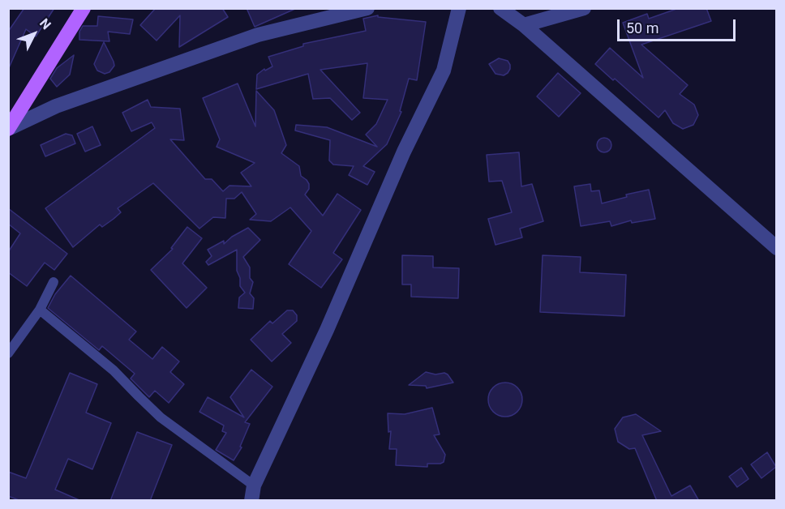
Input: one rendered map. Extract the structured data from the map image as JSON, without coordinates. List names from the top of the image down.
{
  "scale_bar": "50 m",
  "north": "top right"
}
